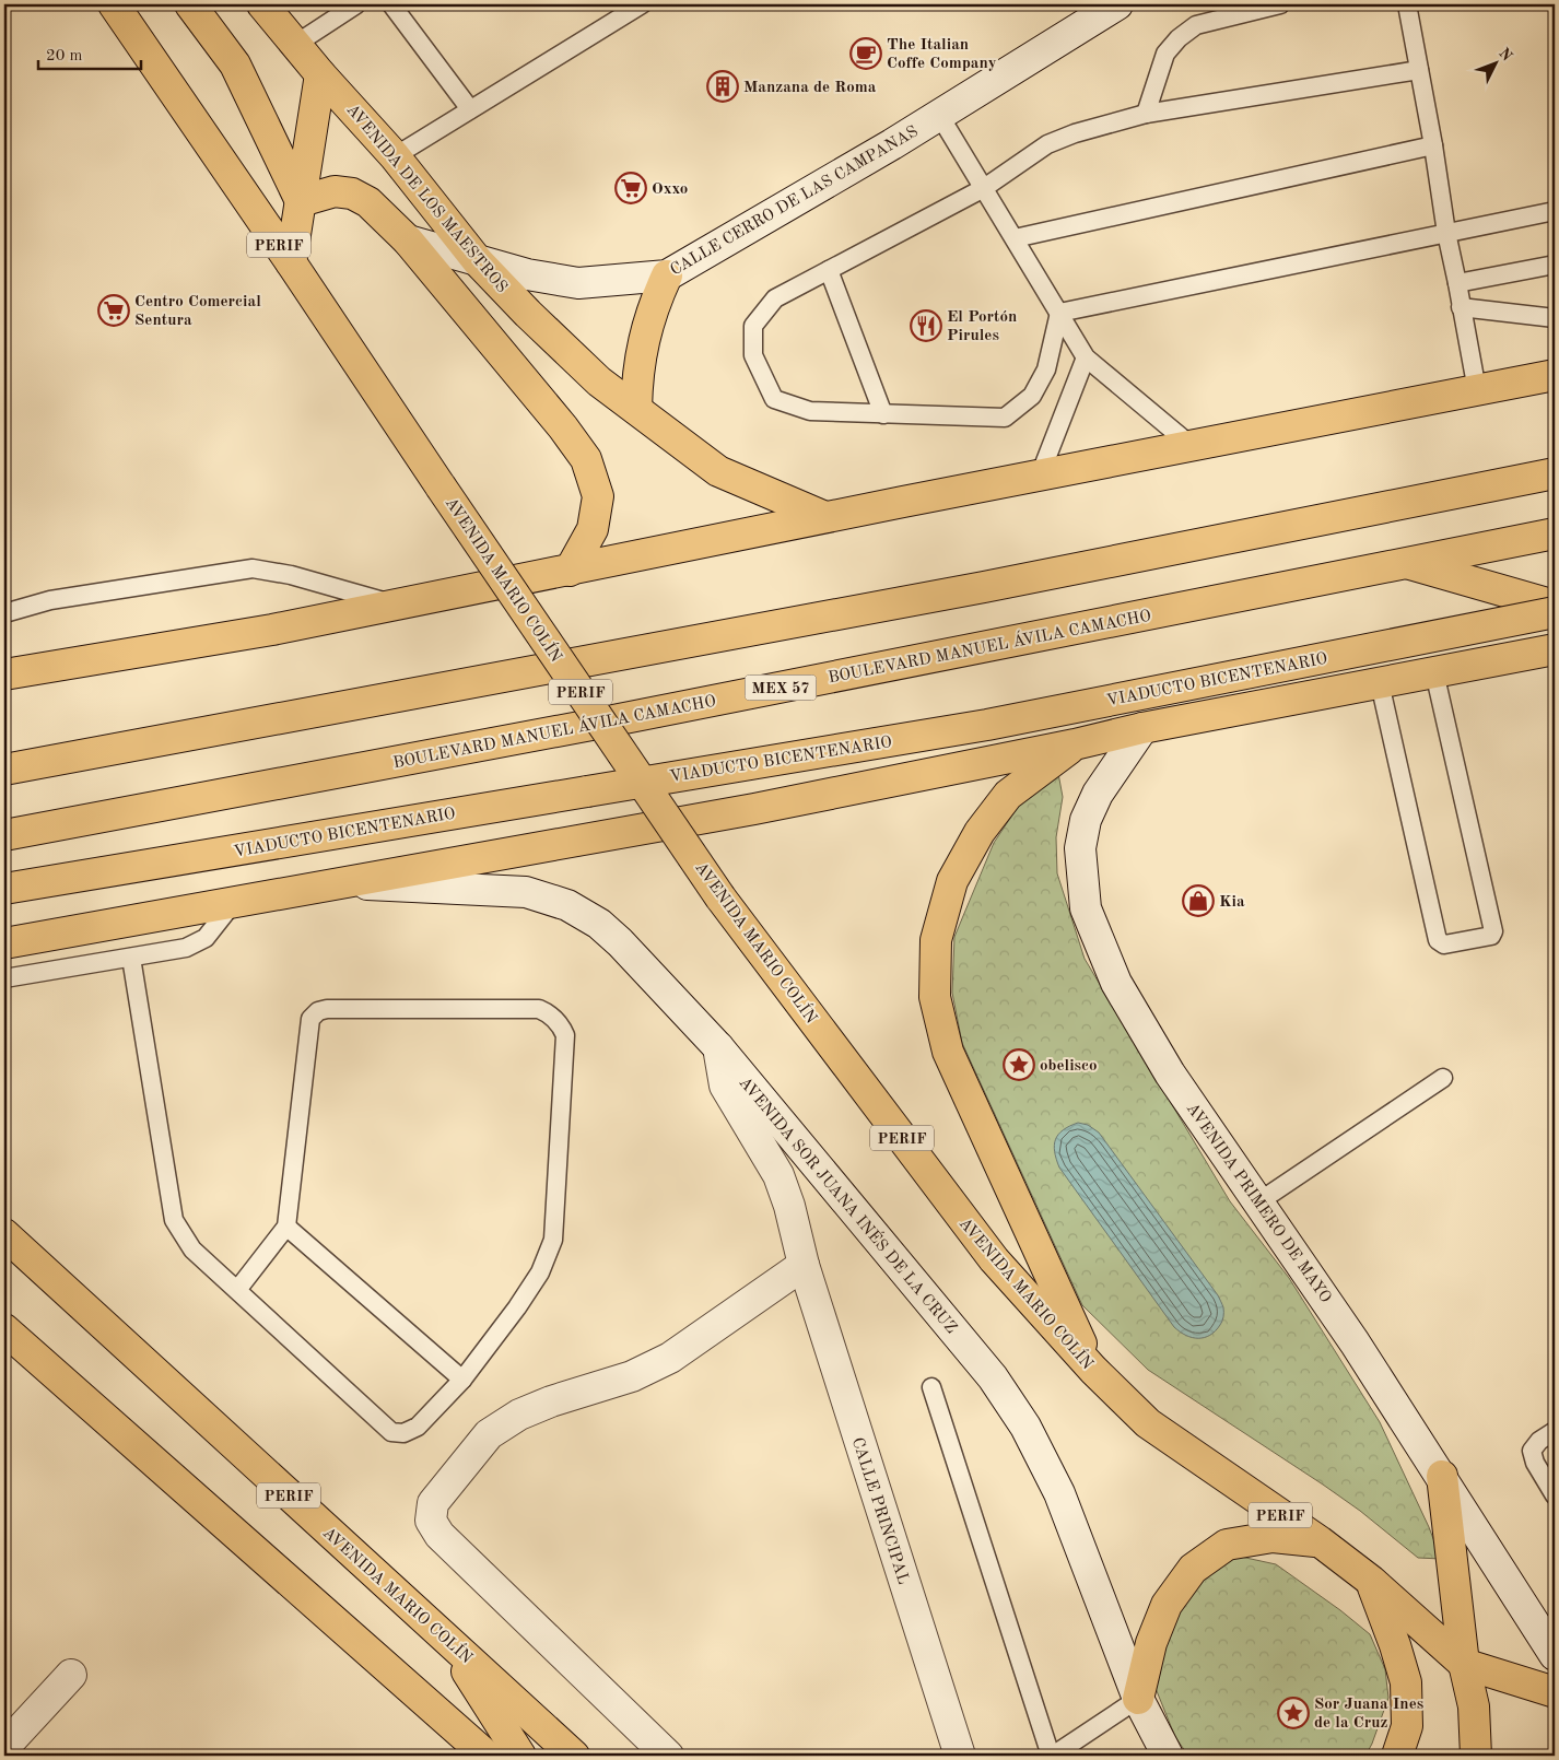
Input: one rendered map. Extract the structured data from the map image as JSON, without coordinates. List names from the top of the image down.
{
  "streets": {
    "main road": [
      "AVENIDA DE LOS MAESTROS",
      "PERIF",
      "AVENIDA MARIO COLÍN",
      "BOULEVARD MANUEL ÁVILA CAMACHO",
      "VIADUCTO BICENTENARIO",
      "MEX 57"
    ],
    "street": [
      "CALLE CERRO DE LAS CAMPANAS",
      "AVENIDA PRIMERO DE MAYO",
      "AVENIDA SOR JUANA INÉS DE LA CRUZ",
      "CALLE PRINCIPAL"
    ]
  },
  "crossings": [
    ["AVENIDA DE LOS MAESTROS", "CALLE CERRO DE LAS CAMPANAS"],
    ["PERIF", "AVENIDA MARIO COLÍN"],
    ["AVENIDA SOR JUANA INÉS DE LA CRUZ", "CALLE PRINCIPAL"]
  ],
  "places": {
    "cafe": ["The Italian Coffe Company"],
    "building": ["Manzana de Roma"],
    "supermarket": ["Oxxo", "Centro Comercial Sentura"],
    "restaurant": ["El Portón Pirules"],
    "shop": ["Kia"],
    "place": ["obelisco", "Sor Juana Ines de la Cruz"]
  },
  "scale_bar": "20 m",
  "north": "top right"
}
